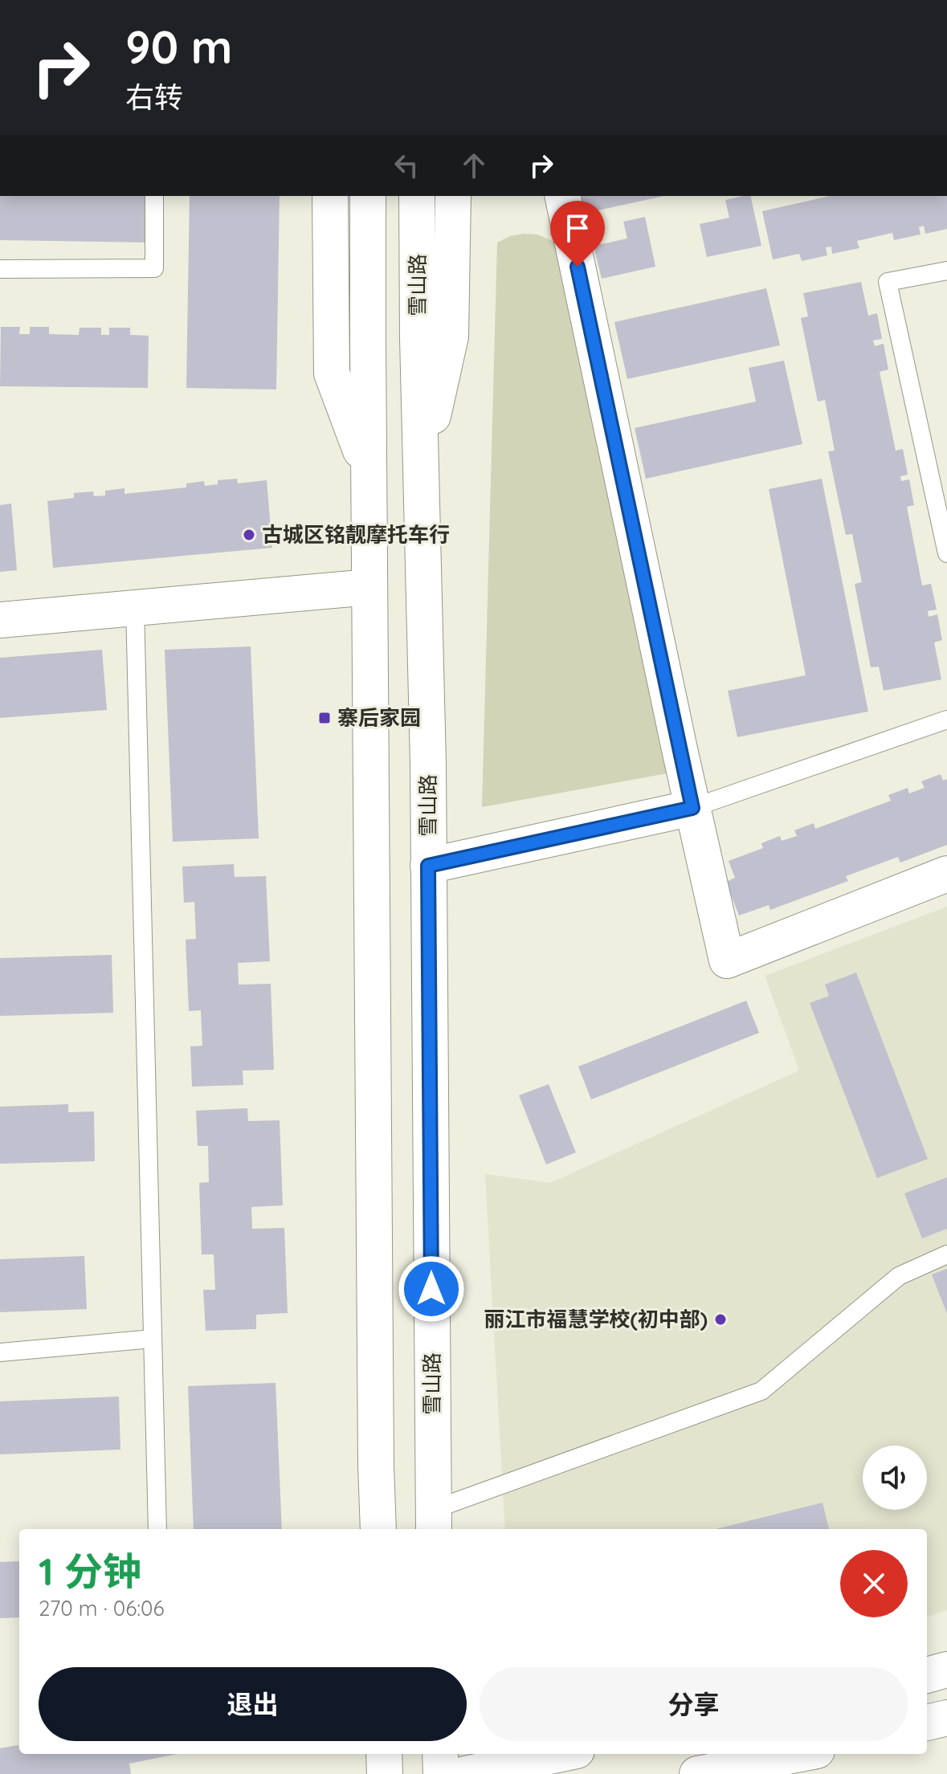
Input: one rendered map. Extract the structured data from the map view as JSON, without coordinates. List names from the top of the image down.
{
  "streets": {
    "main road": ["雪山路"]
  },
  "places": {
    "other": ["古城区铭靓摩托车行", "丽江市福慧学校(初中部)"],
    "transit": ["寨后家园"]
  },
  "page": {
    "turn": ["90 m", "右转"],
    "heading": ["1 分钟", "270 m · 06:06"],
    "buttons": ["退出", "分享"]
  }
}
